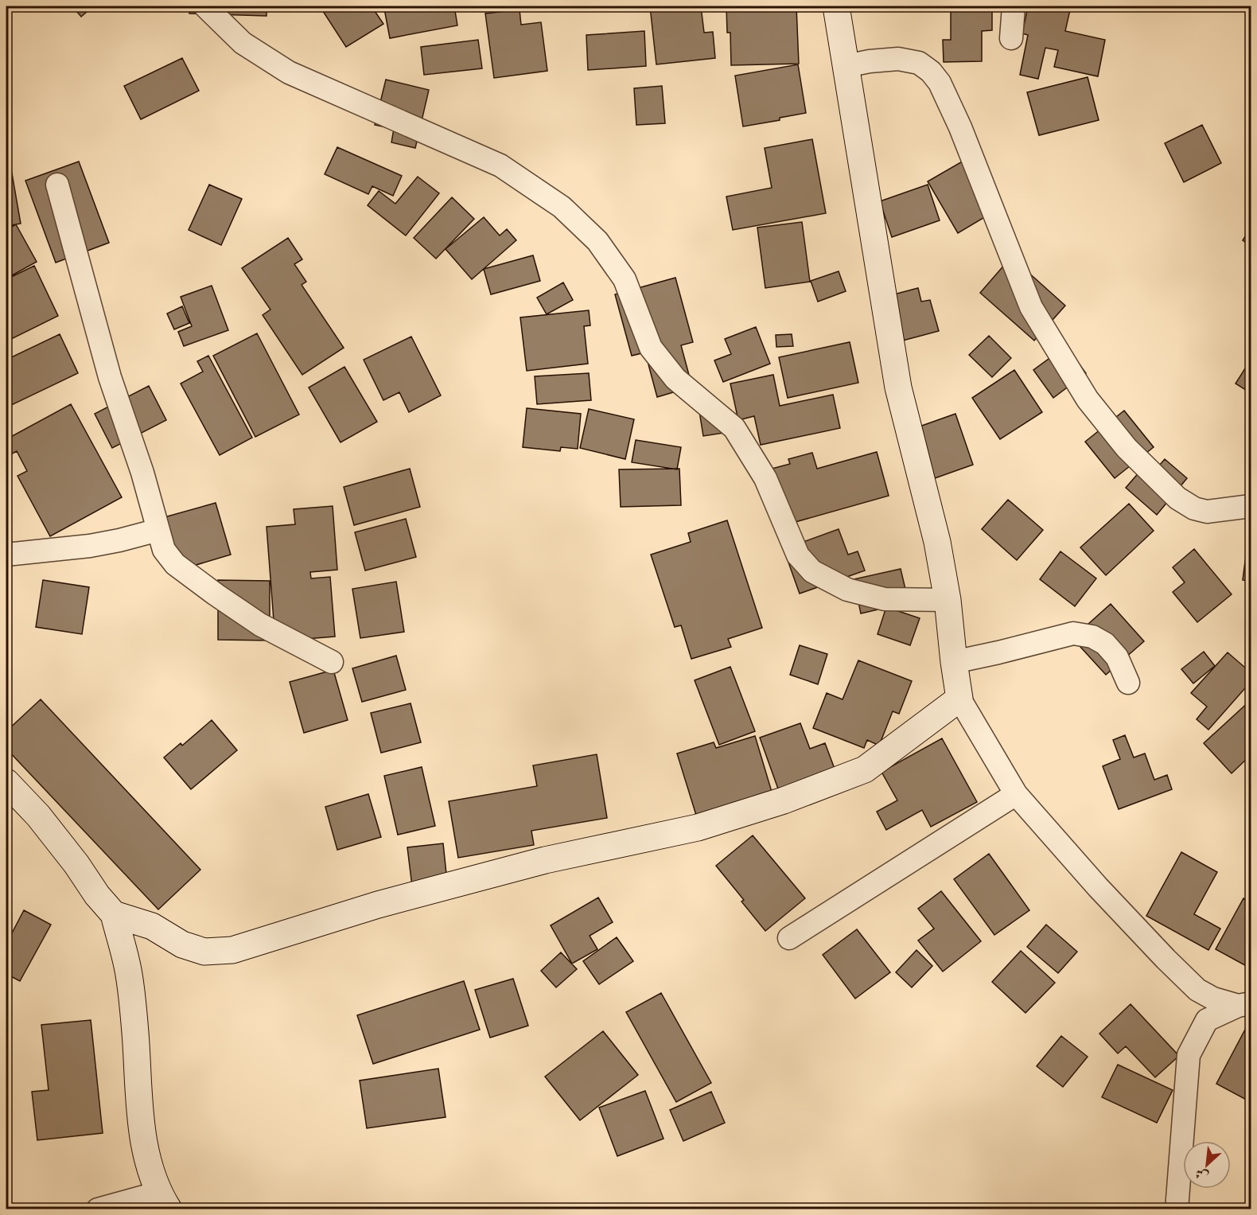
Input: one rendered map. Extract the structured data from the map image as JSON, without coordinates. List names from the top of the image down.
{
  "north": "bottom left"
}
